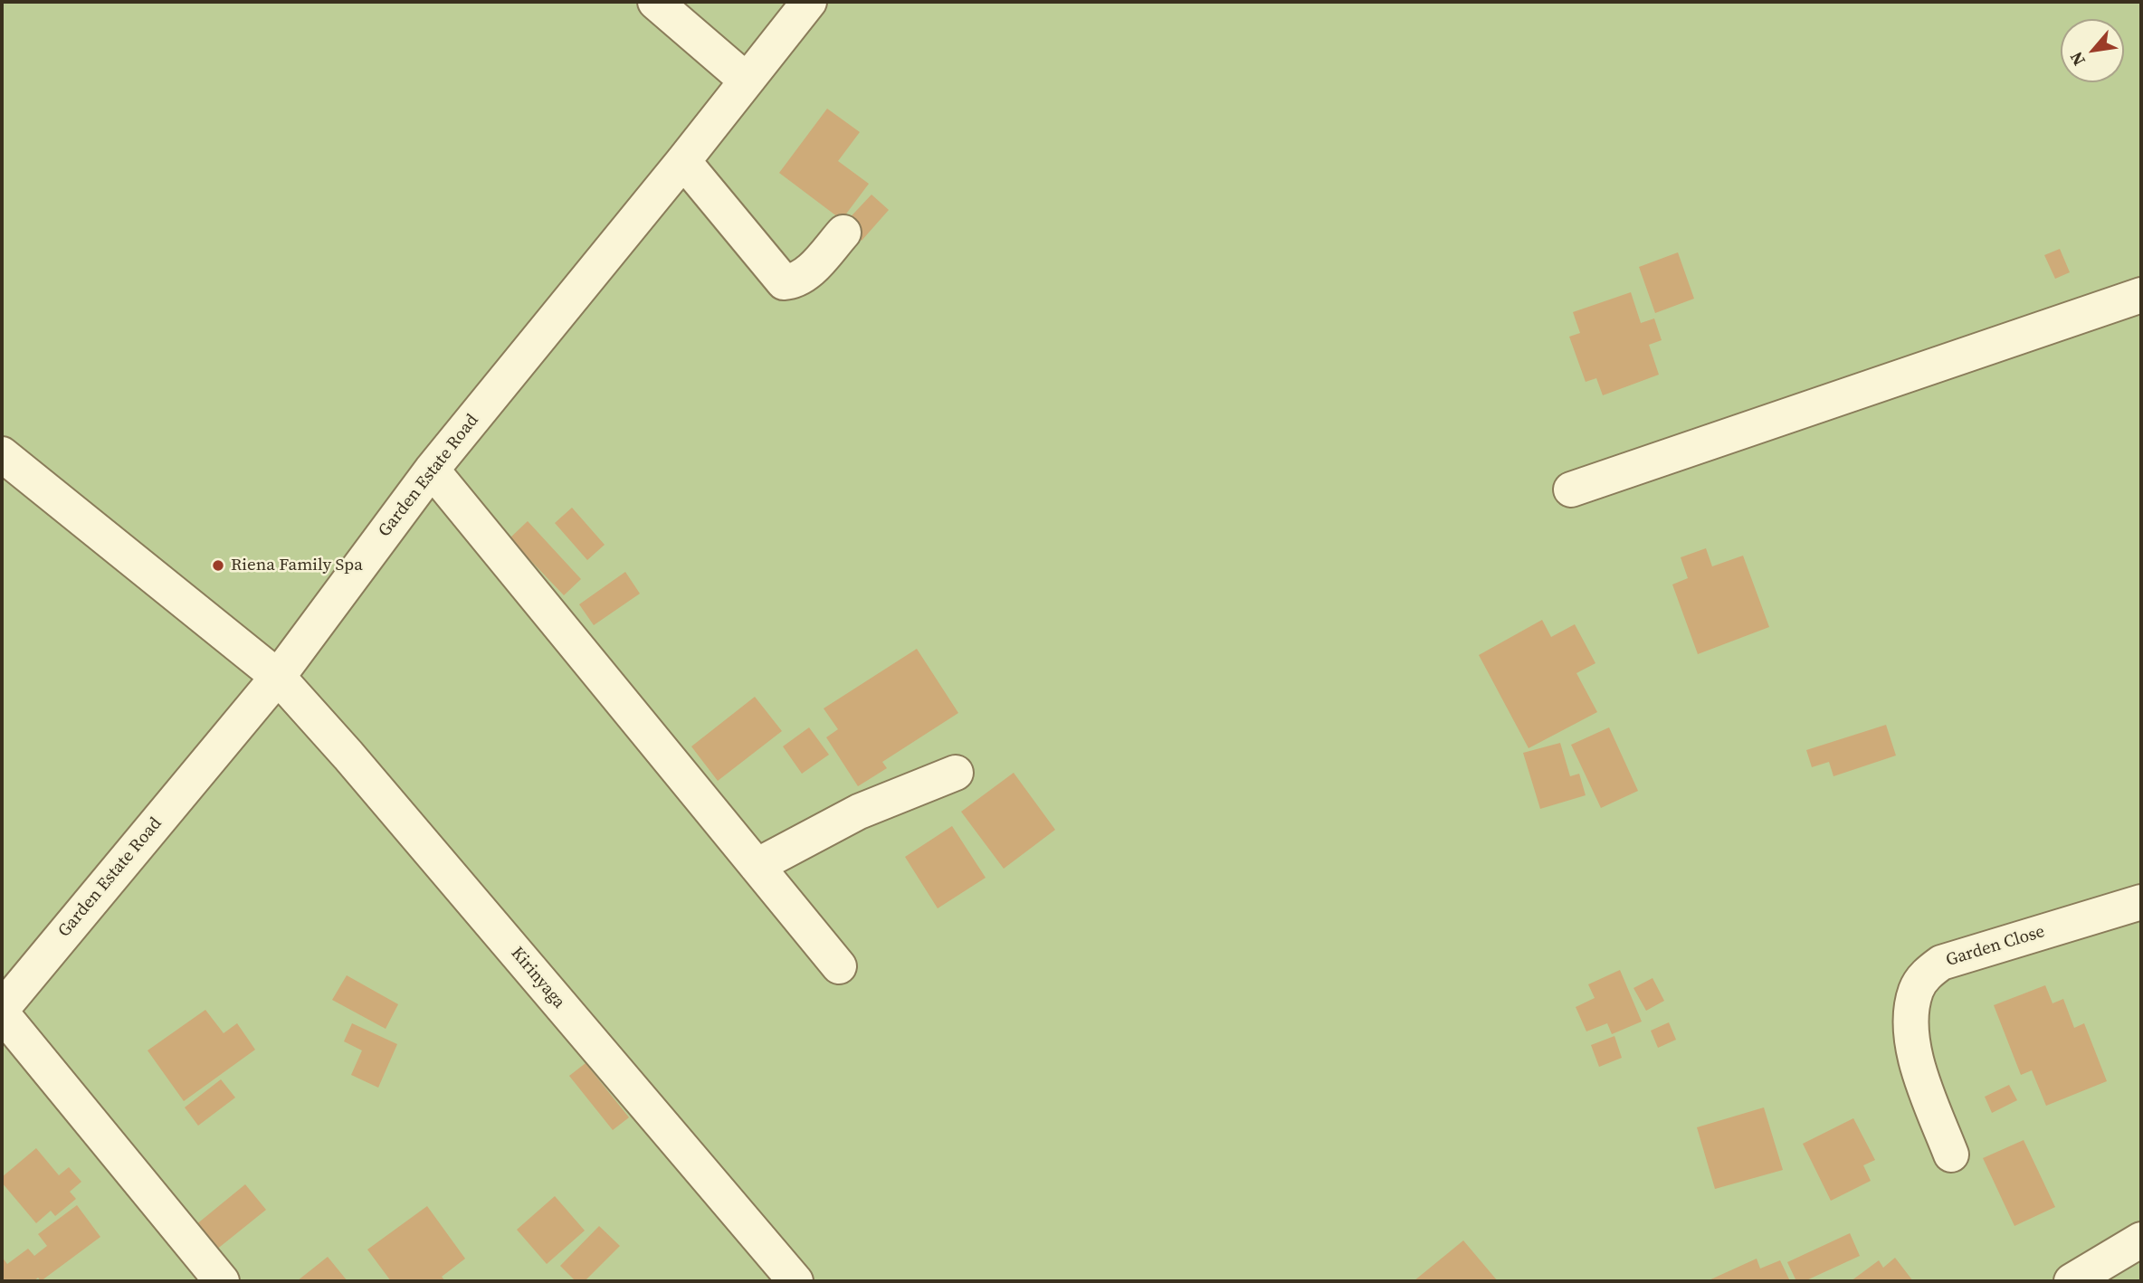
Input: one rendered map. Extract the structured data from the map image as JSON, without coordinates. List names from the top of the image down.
{
  "streets": {
    "street": ["Garden Estate Road", "Garden Close", "Kirinyaga"]
  },
  "crossings": [
    ["Garden Estate Road", "Kirinyaga"]
  ],
  "places": ["Riena Family Spa"],
  "north": "bottom left"
}
